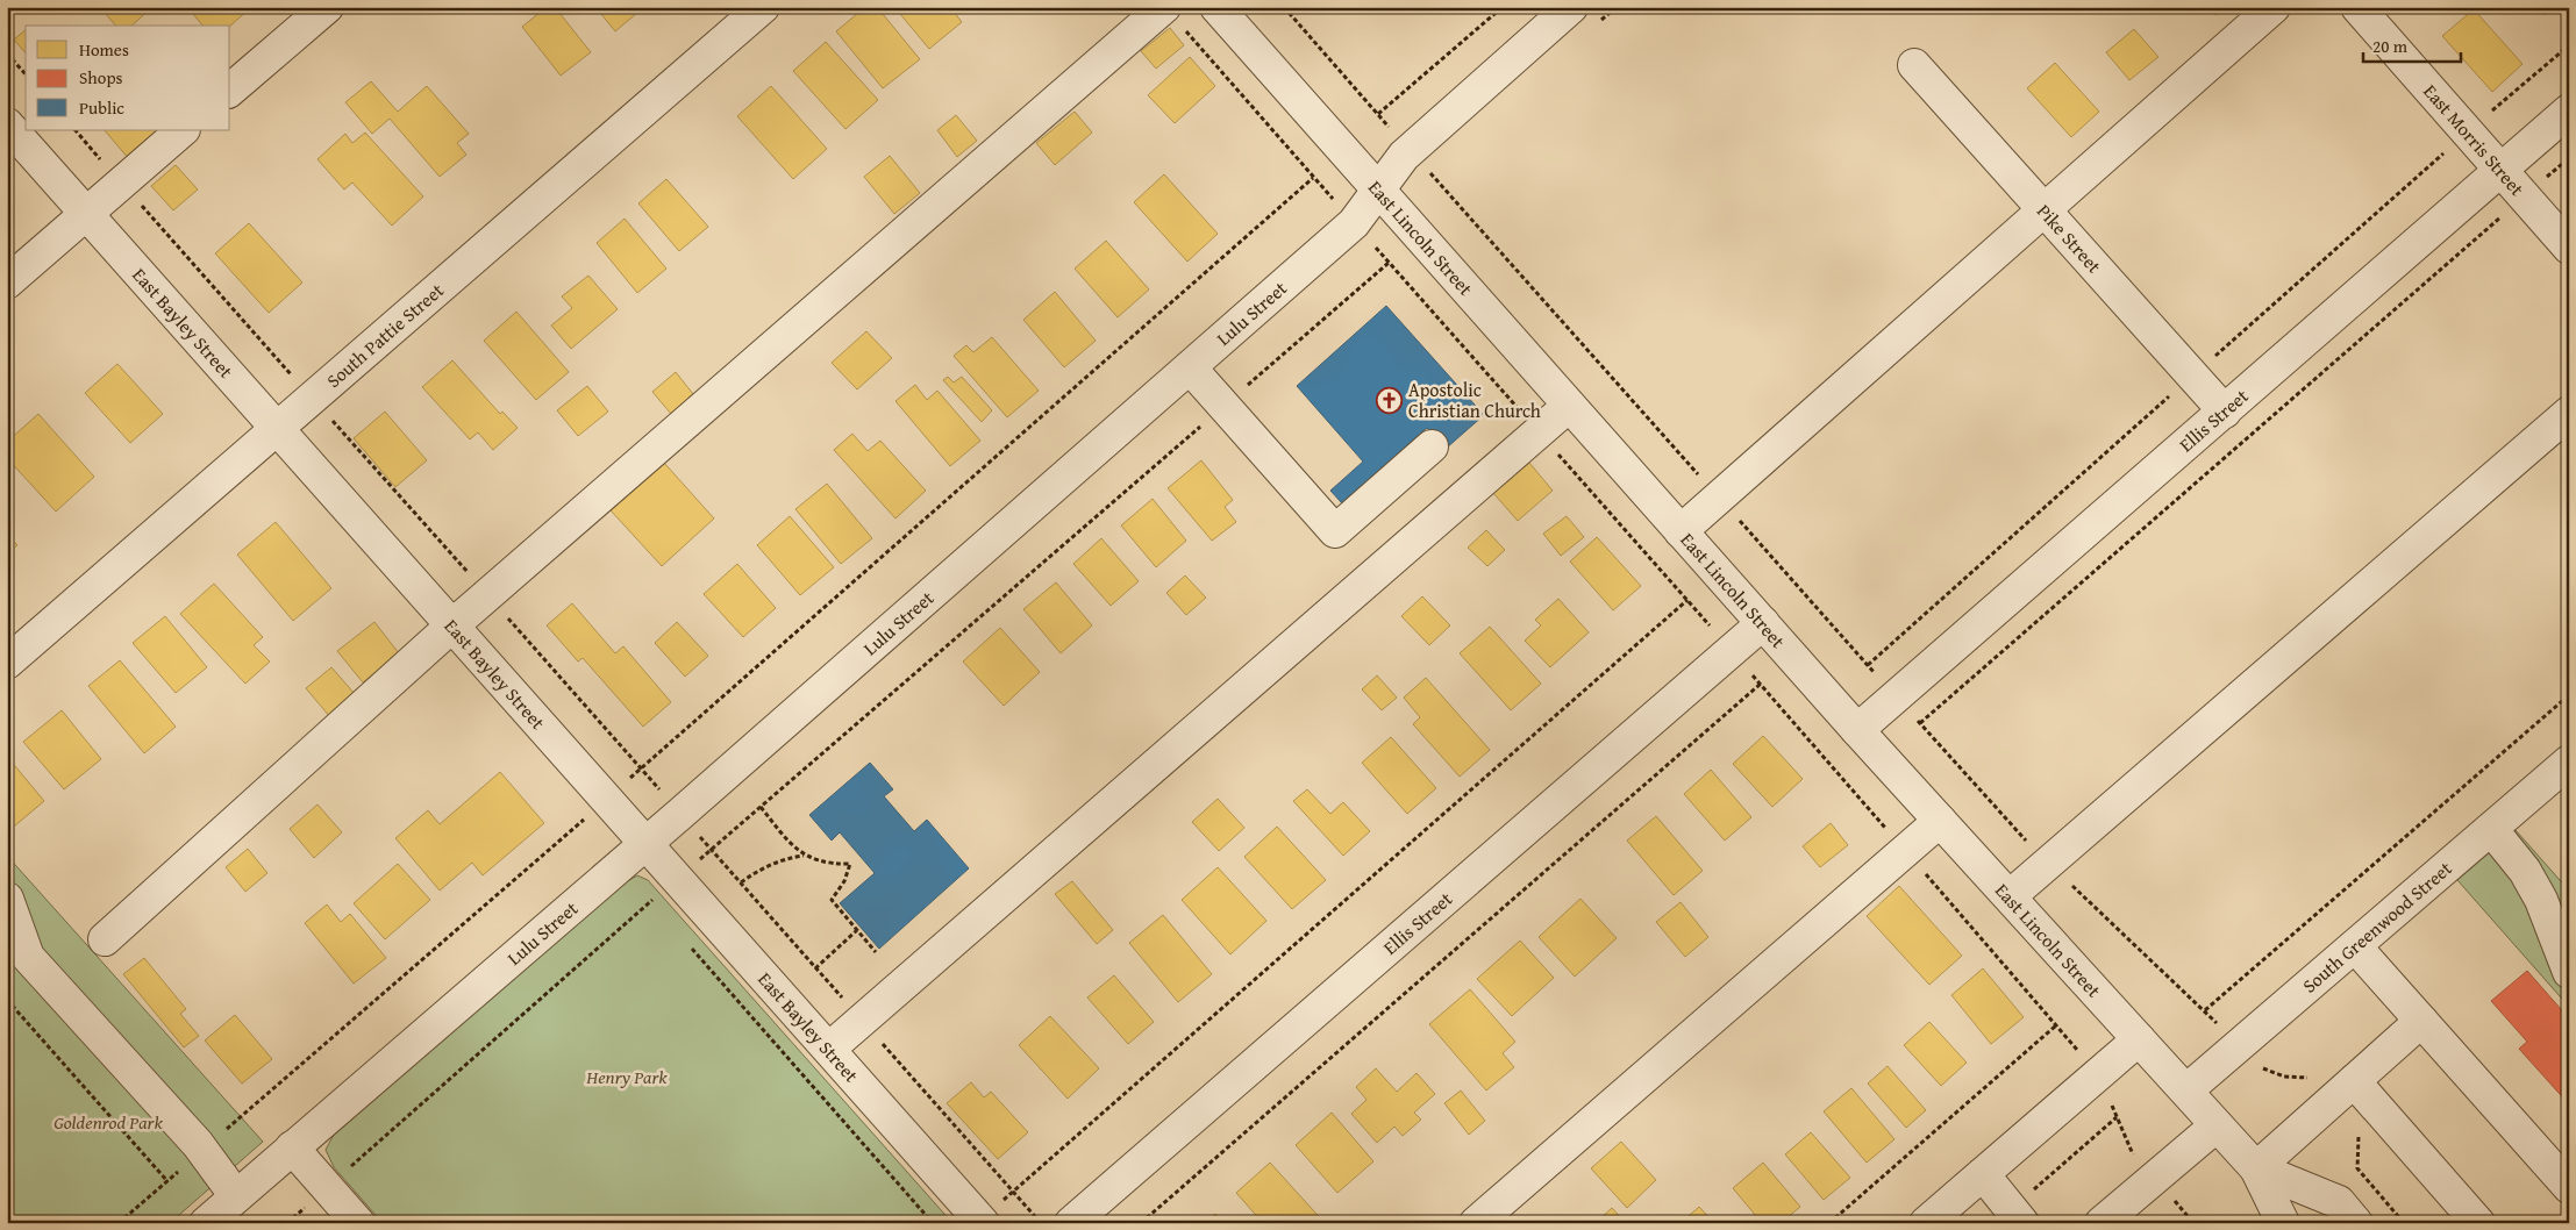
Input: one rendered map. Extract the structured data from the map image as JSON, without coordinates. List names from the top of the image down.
{
  "streets": {
    "street": [
      "East Morris Street",
      "East Lincoln Street",
      "Pike Street",
      "Lulu Street",
      "East Bayley Street",
      "South Pattie Street",
      "Ellis Street",
      "South Greenwood Street"
    ]
  },
  "crossings": [
    ["East Morris Street", "Ellis Street"],
    ["East Lincoln Street", "Lulu Street"],
    ["East Lincoln Street", "Ellis Street"],
    ["East Lincoln Street", "South Greenwood Street"],
    ["Pike Street", "Ellis Street"],
    ["Lulu Street", "East Bayley Street"],
    ["East Bayley Street", "South Pattie Street"]
  ],
  "parks": ["Henry Park", "Goldenrod Park"],
  "places": {
    "church": ["Apostolic Christian Church"]
  },
  "legend": ["Homes", "Shops", "Public"],
  "scale_bar": "20 m"
}
